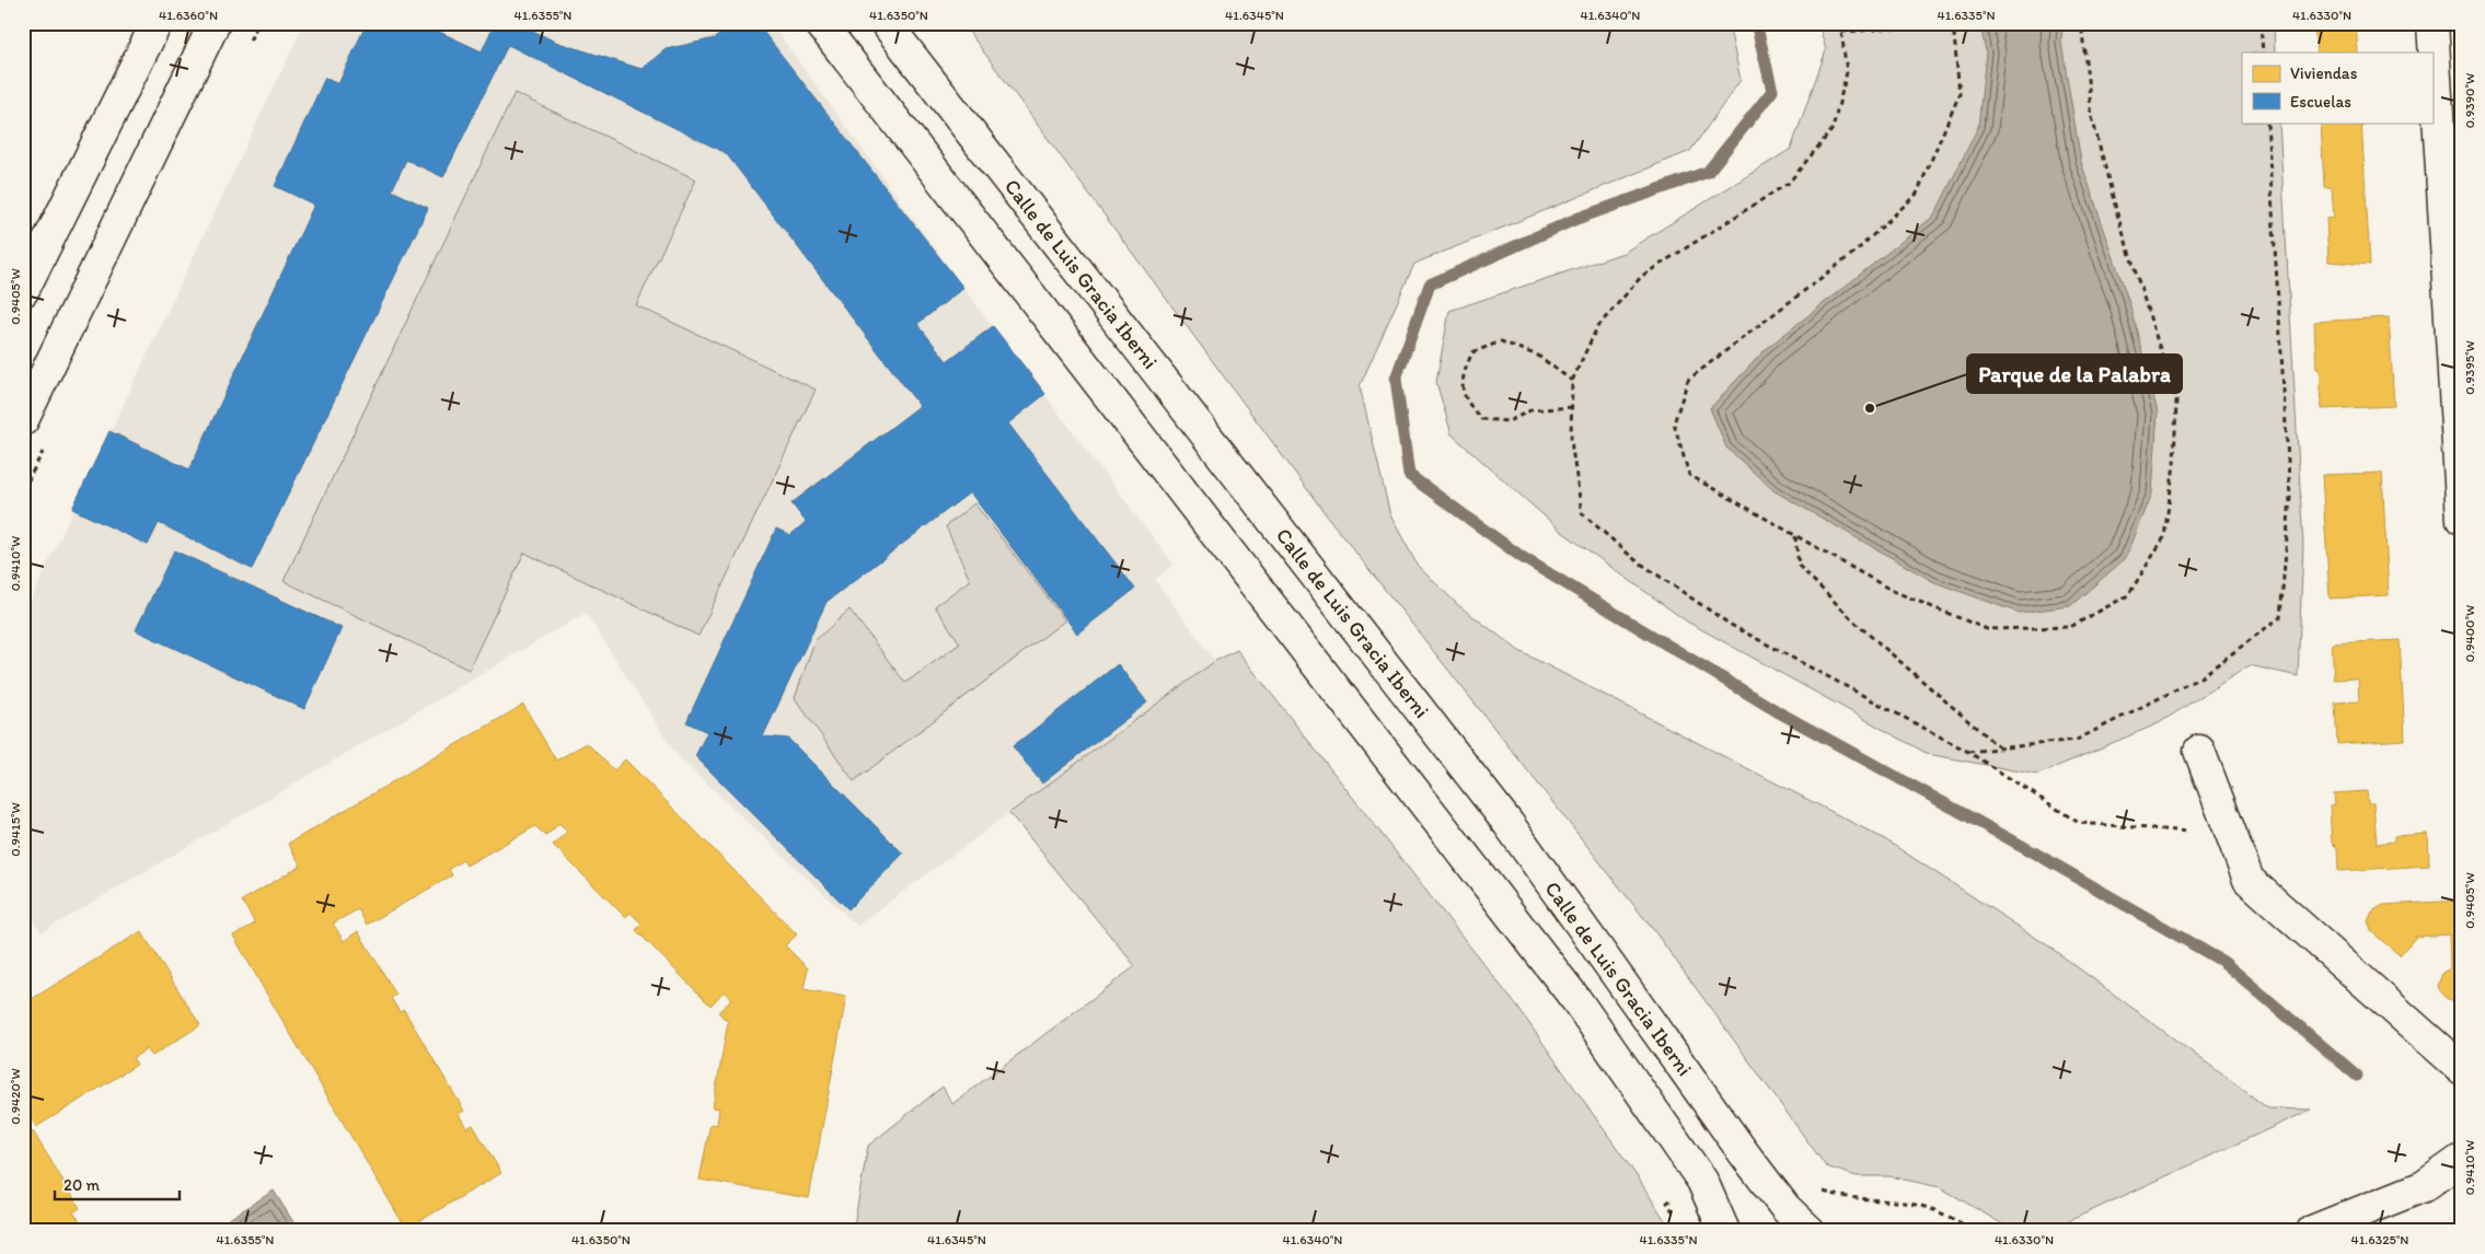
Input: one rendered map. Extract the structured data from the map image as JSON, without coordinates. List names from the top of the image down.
{
  "streets": {
    "main road": ["Calle de Luis Gracia Iberni"]
  },
  "places": ["Parque de la Palabra"],
  "legend": ["Viviendas", "Escuelas"],
  "scale_bar": "20 m",
  "coordinates": [
    "41.6360°N",
    "41.6355°N",
    "41.6350°N",
    "41.6345°N",
    "41.6340°N",
    "41.6335°N",
    "41.6330°N",
    "0.9390°W",
    "0.9405°W",
    "0.9395°W",
    "0.9410°W",
    "0.9400°W",
    "0.9415°W",
    "0.9420°W",
    "41.6325°N"
  ]
}
